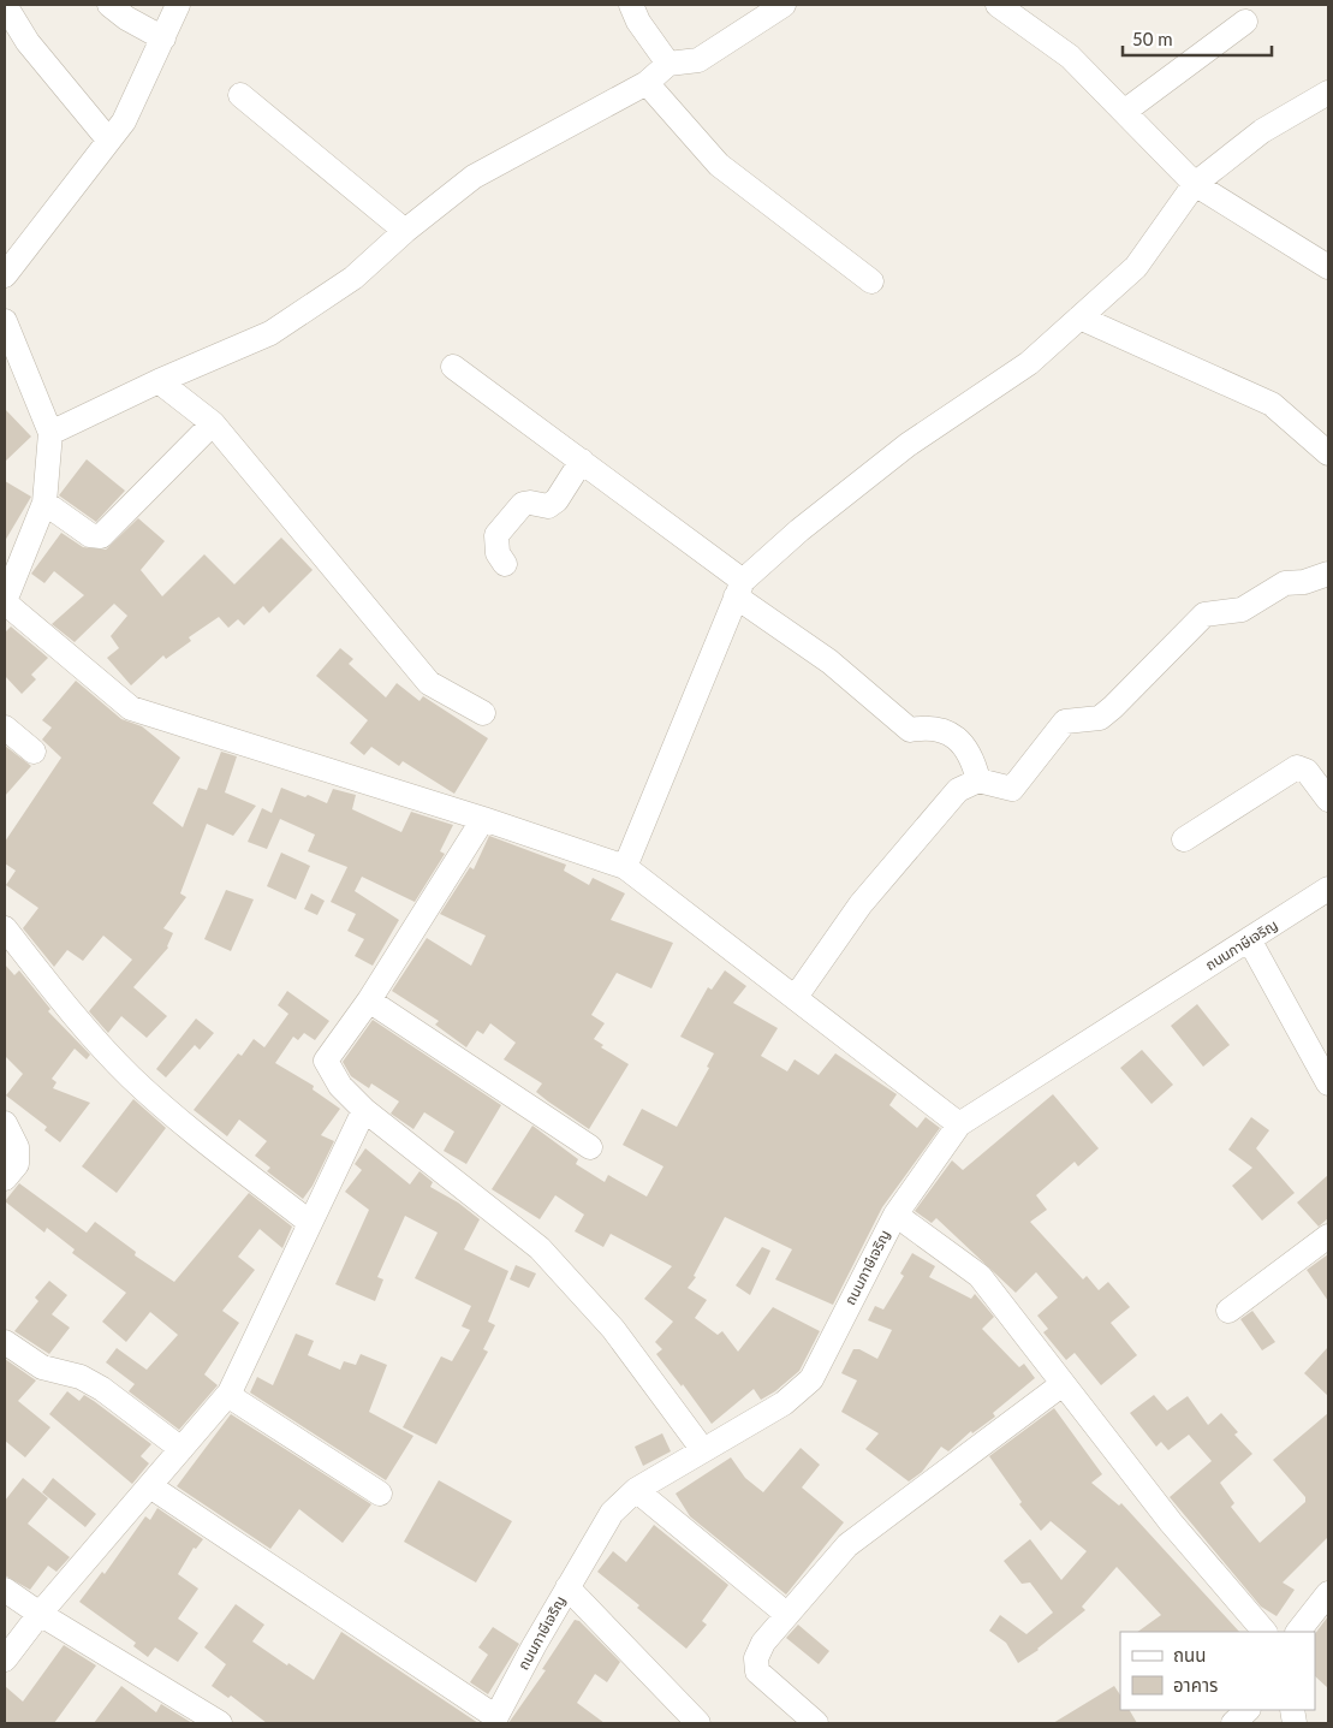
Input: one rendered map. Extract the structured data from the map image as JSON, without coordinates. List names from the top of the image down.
{
  "streets": {
    "street": ["ถนนภาษีเจริญ"]
  },
  "legend": ["ถนน", "อาคาร"],
  "scale_bar": "50 m"
}
